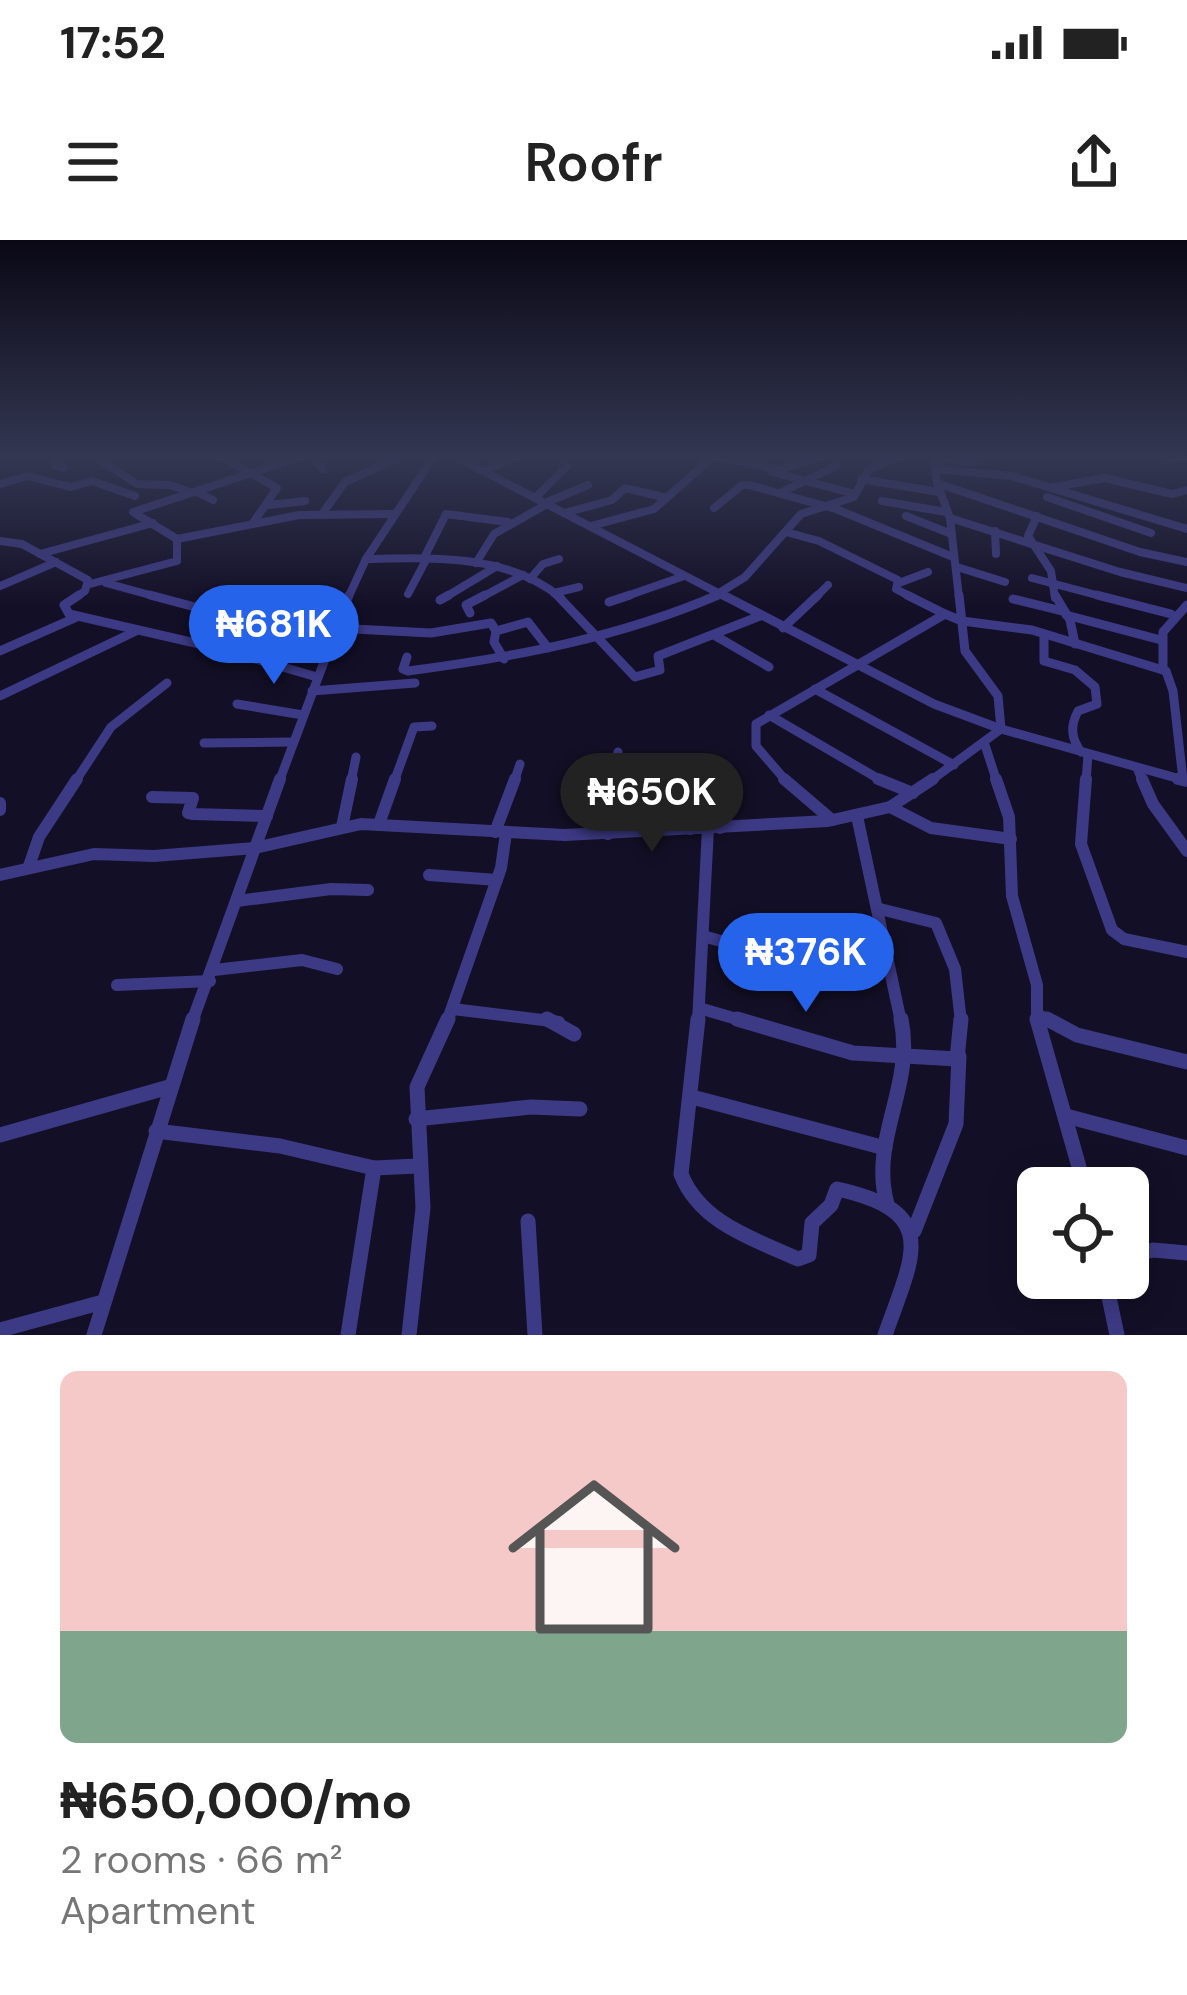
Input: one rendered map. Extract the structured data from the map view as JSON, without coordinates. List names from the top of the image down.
{
  "page": {
    "status": "17:52",
    "header": "Roofr",
    "price": ["₦681K", "₦650K", "₦376K"],
    "list": [
      {
        "name": "₦650,000/mo",
        "note": "2 rooms · 66 m² · Apartment"
      }
    ]
  }
}
